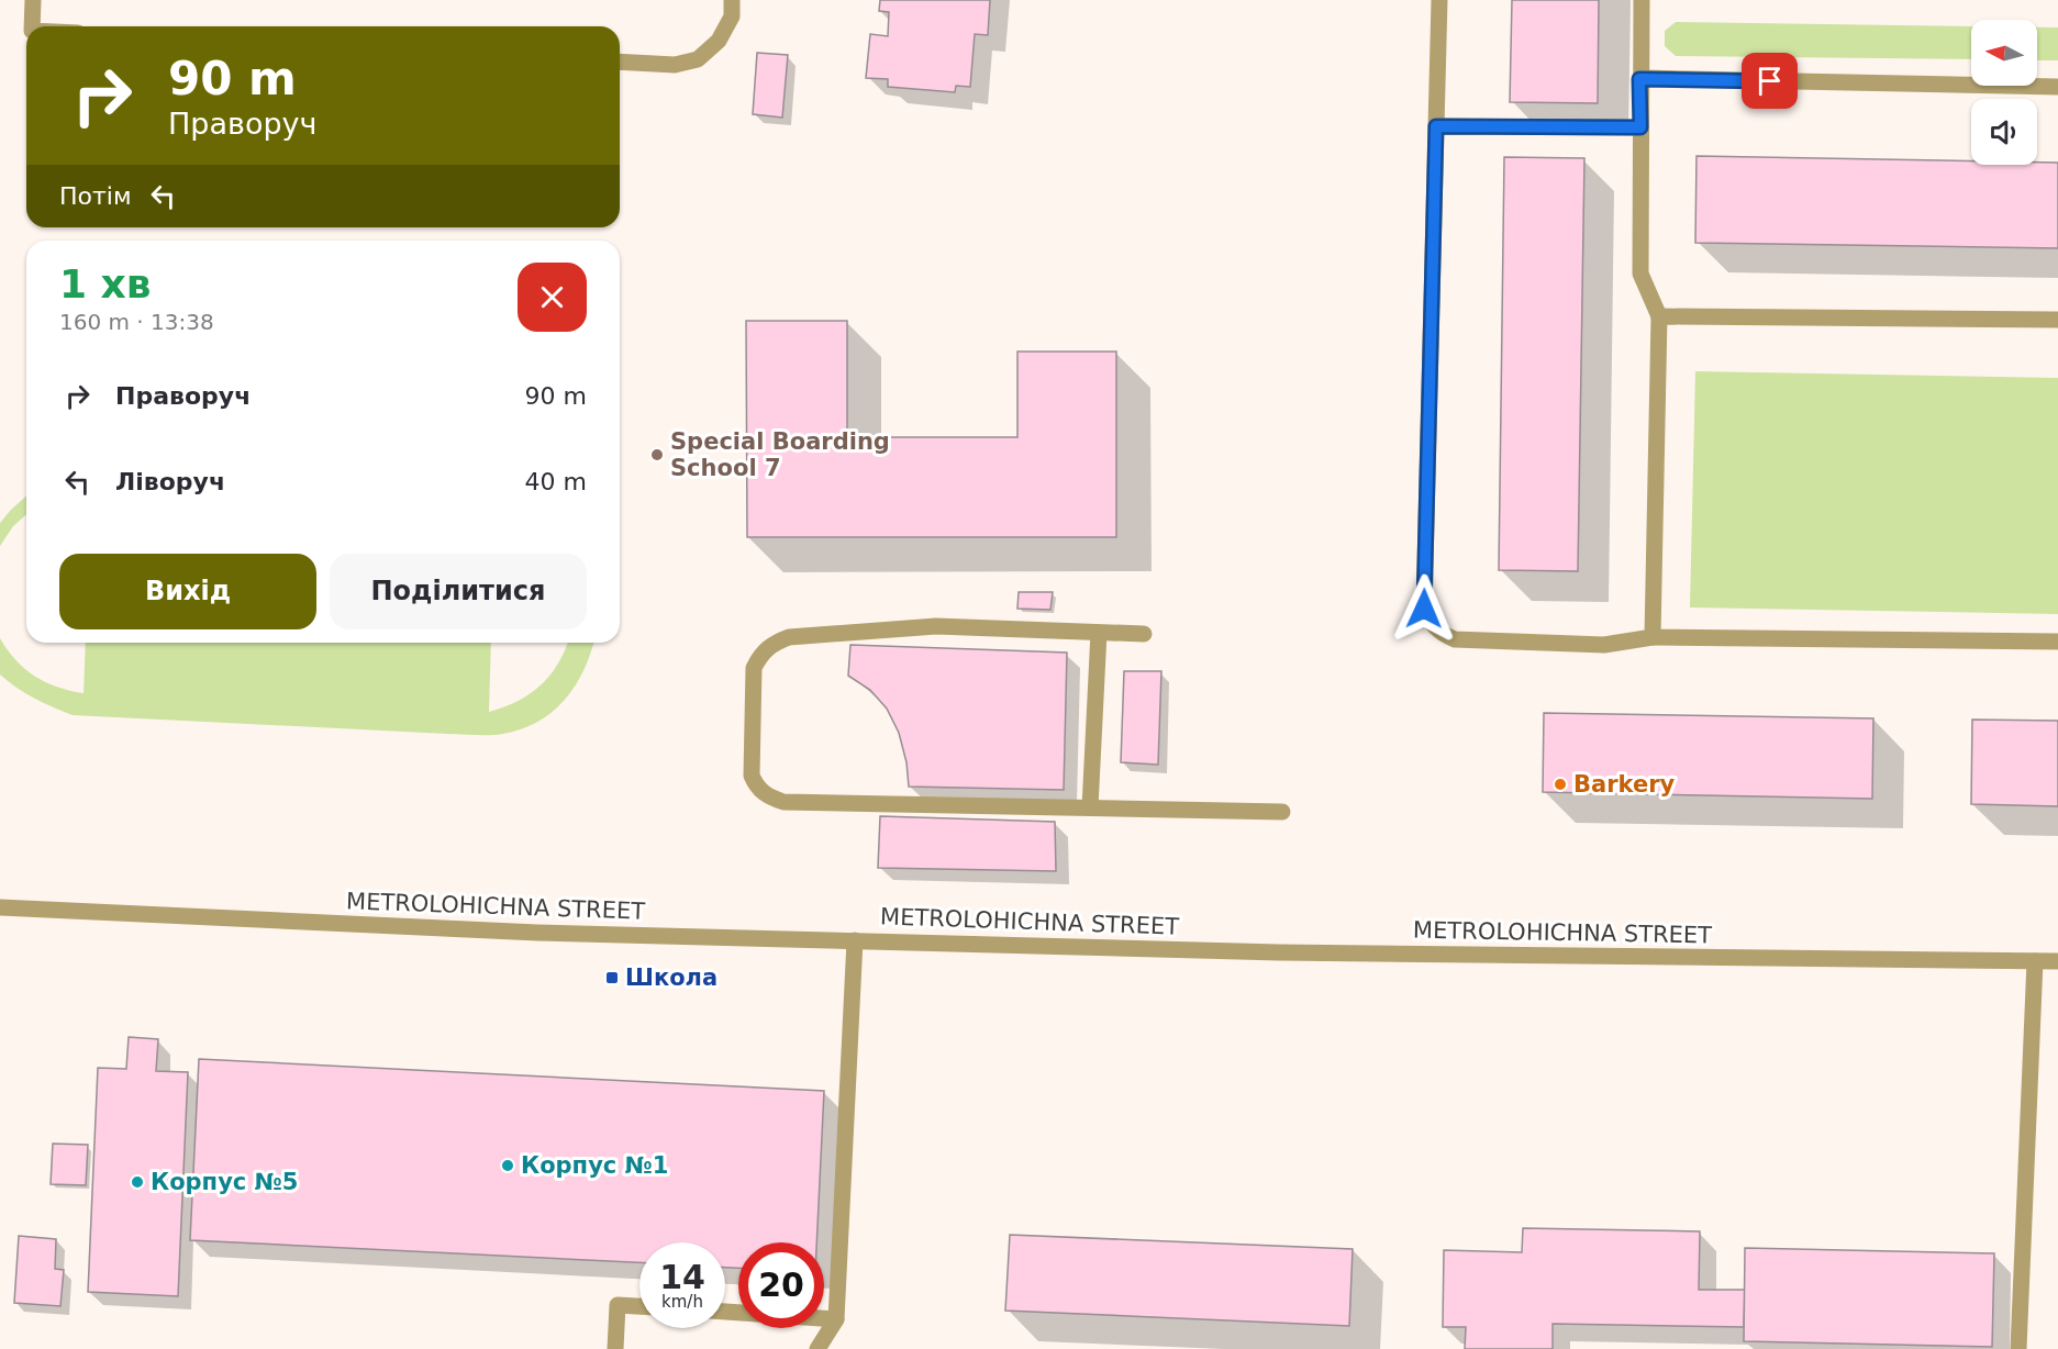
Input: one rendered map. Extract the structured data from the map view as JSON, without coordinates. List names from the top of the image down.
{
  "streets": {
    "street": ["METROLOHICHNA STREET"]
  },
  "places": {
    "other": [
      "Special Boarding School 7",
      "Barkery",
      "Корпус №1",
      "Корпус №5"
    ],
    "transit": ["Школа"]
  },
  "north": "left",
  "page": {
    "turn": ["90 m", "Праворуч"],
    "then": "Потім",
    "heading": ["1 хв", "160 m · 13:38"],
    "list": [
      {
        "name": "Праворуч",
        "value": "90 m"
      },
      {
        "name": "Ліворуч",
        "value": "40 m"
      }
    ],
    "buttons": ["Вихід", "Поділитися"],
    "speed": "14 km/h",
    "limit": "20"
  }
}
